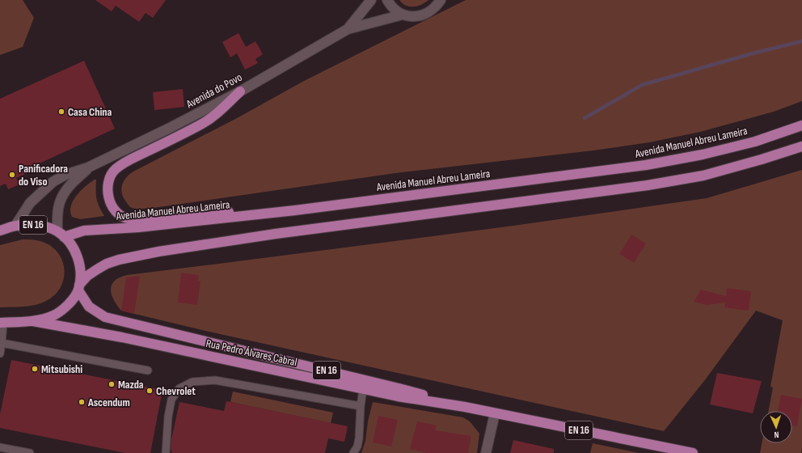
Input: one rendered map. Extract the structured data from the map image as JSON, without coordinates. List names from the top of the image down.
{
  "streets": {
    "main road": ["Avenida Manuel Abreu Lameira", "EN 16", "Rua Pedro Álvares Cabral"],
    "street": ["Avenida do Povo"]
  },
  "crossings": [
    ["Avenida do Povo", "Avenida Manuel Abreu Lameira"],
    ["Avenida do Povo", "EN 16"],
    ["Avenida Manuel Abreu Lameira", "EN 16"],
    ["EN 16", "Rua Pedro Álvares Cabral"]
  ],
  "places": [
    "Casa China",
    "Panificadora do Viso",
    "Mitsubishi",
    "Mazda",
    "Chevrolet",
    "Ascendum"
  ],
  "north": "bottom"
}
